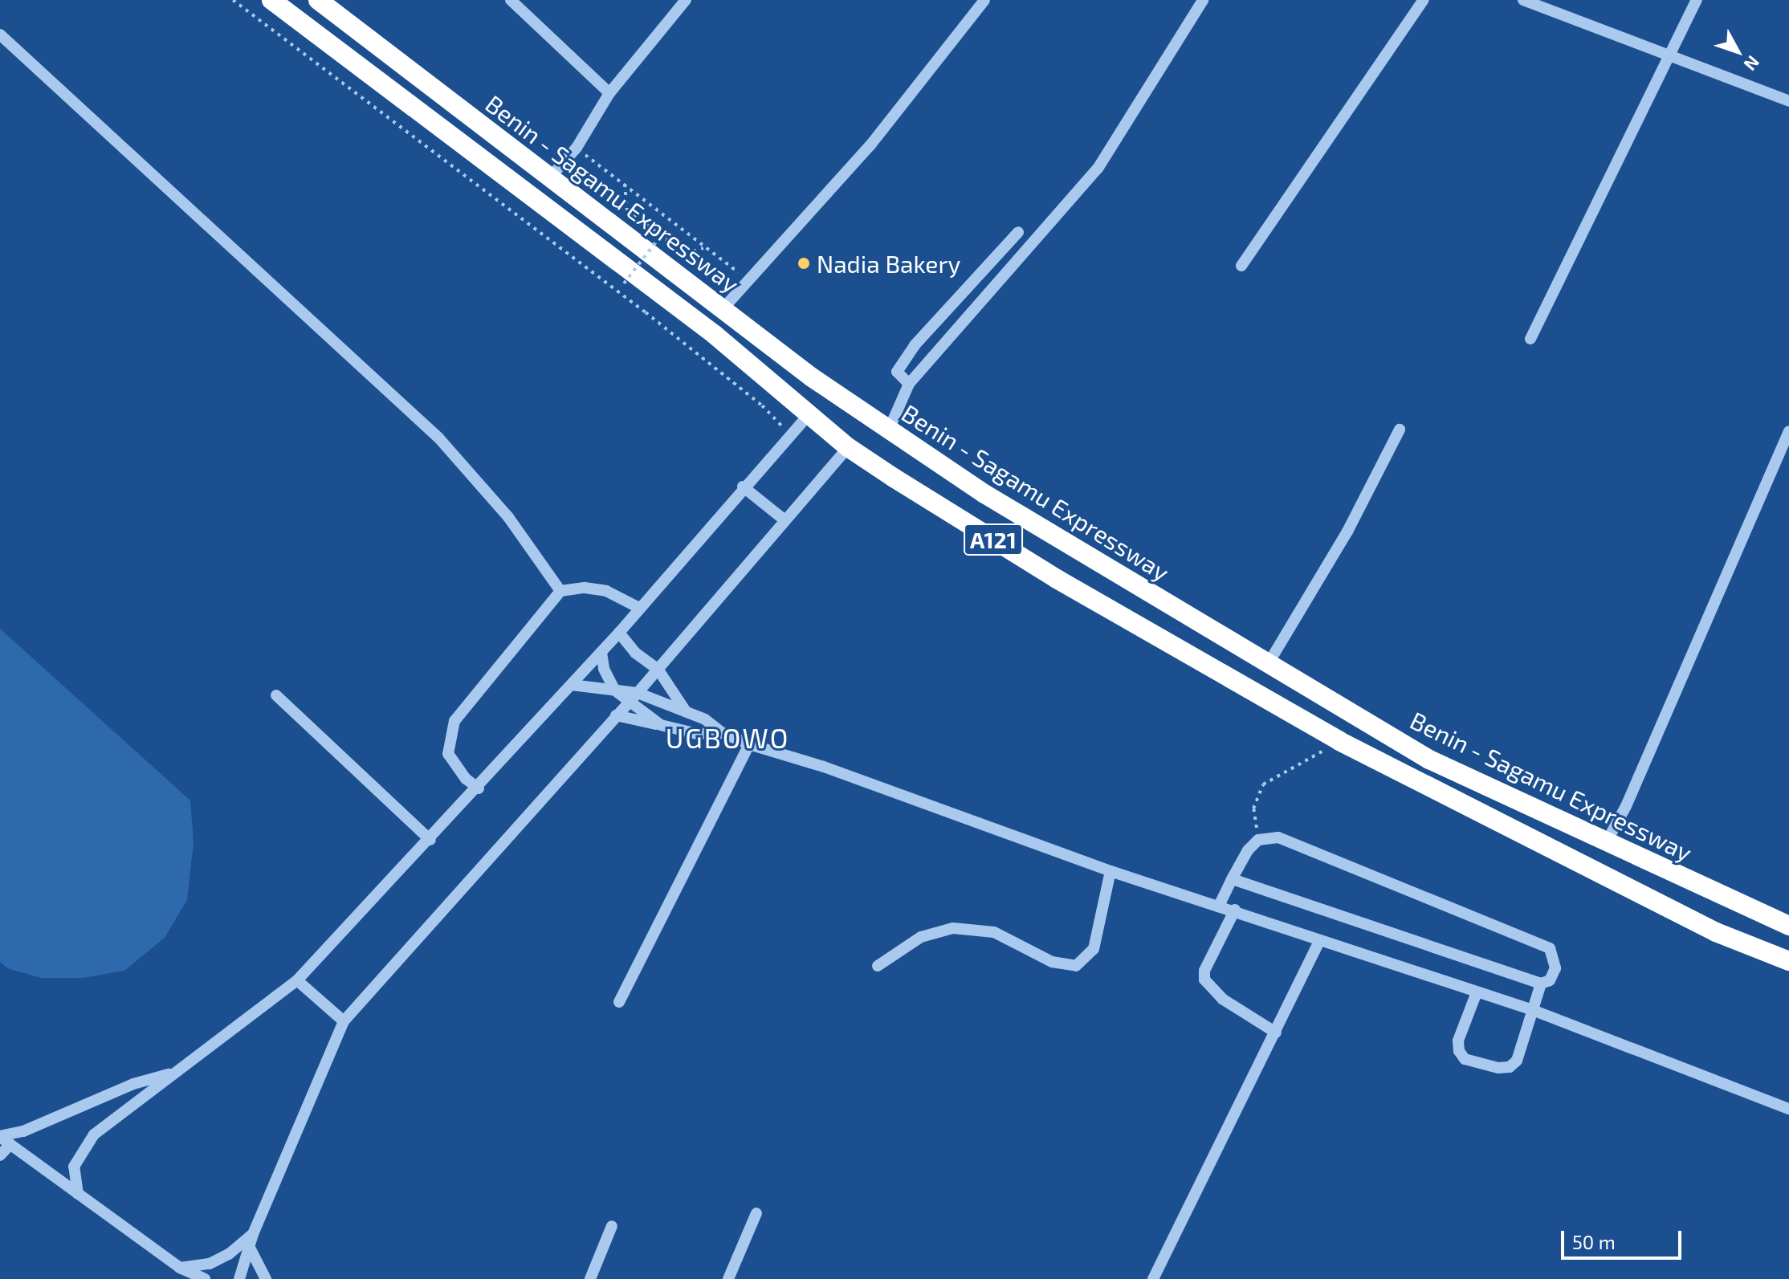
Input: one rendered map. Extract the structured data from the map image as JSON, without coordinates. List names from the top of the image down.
{
  "streets": {
    "highway": ["Benin - Sagamu Expressway", "A121"]
  },
  "districts": ["UGBOWO"],
  "places": ["Nadia Bakery"],
  "scale_bar": "50 m",
  "north": "bottom right"
}
